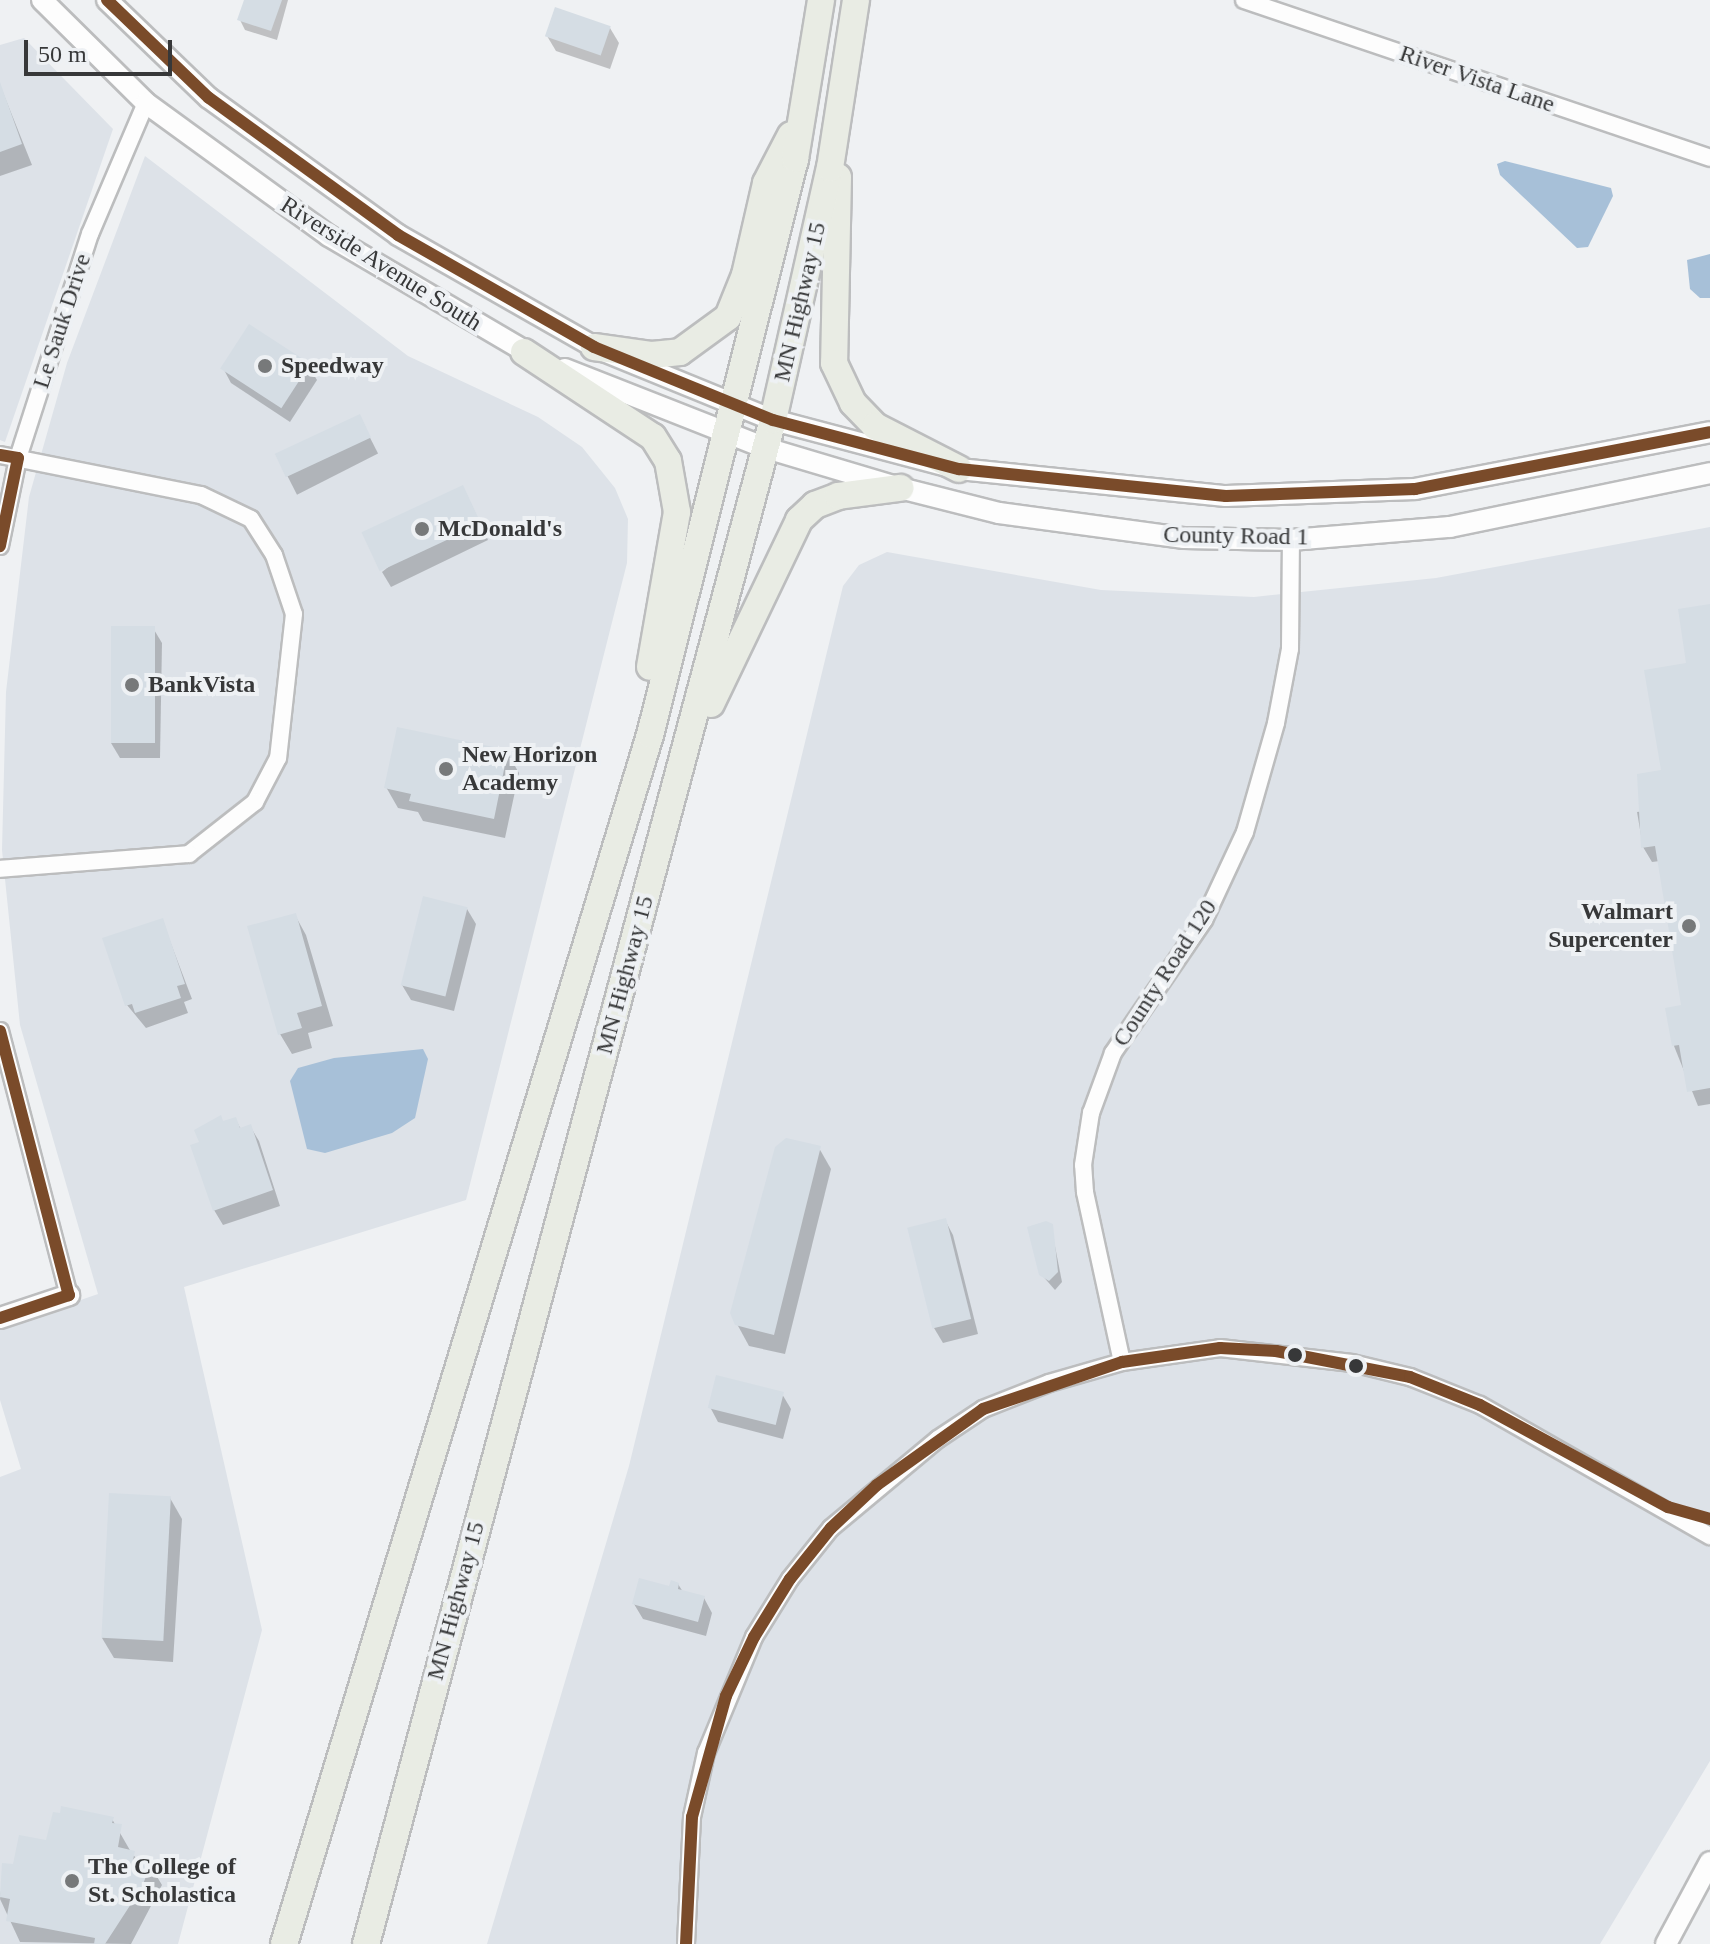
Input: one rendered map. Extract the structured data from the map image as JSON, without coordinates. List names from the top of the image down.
{
  "streets": {
    "highway": ["MN Highway 15"],
    "street": [
      "River Vista Lane",
      "Riverside Avenue South",
      "Le Sauk Drive",
      "County Road 1",
      "County Road 120"
    ]
  },
  "crossings": [
    ["Riverside Avenue South", "MN Highway 15"],
    ["Riverside Avenue South", "Le Sauk Drive"],
    ["Riverside Avenue South", "County Road 1"],
    ["MN Highway 15", "County Road 1"],
    ["County Road 1", "County Road 120"]
  ],
  "places": [
    "Speedway",
    "McDonald's",
    "BankVista",
    "New Horizon Academy",
    "Walmart Supercenter",
    "The College of St. Scholastica"
  ],
  "scale_bar": "50 m"
}
